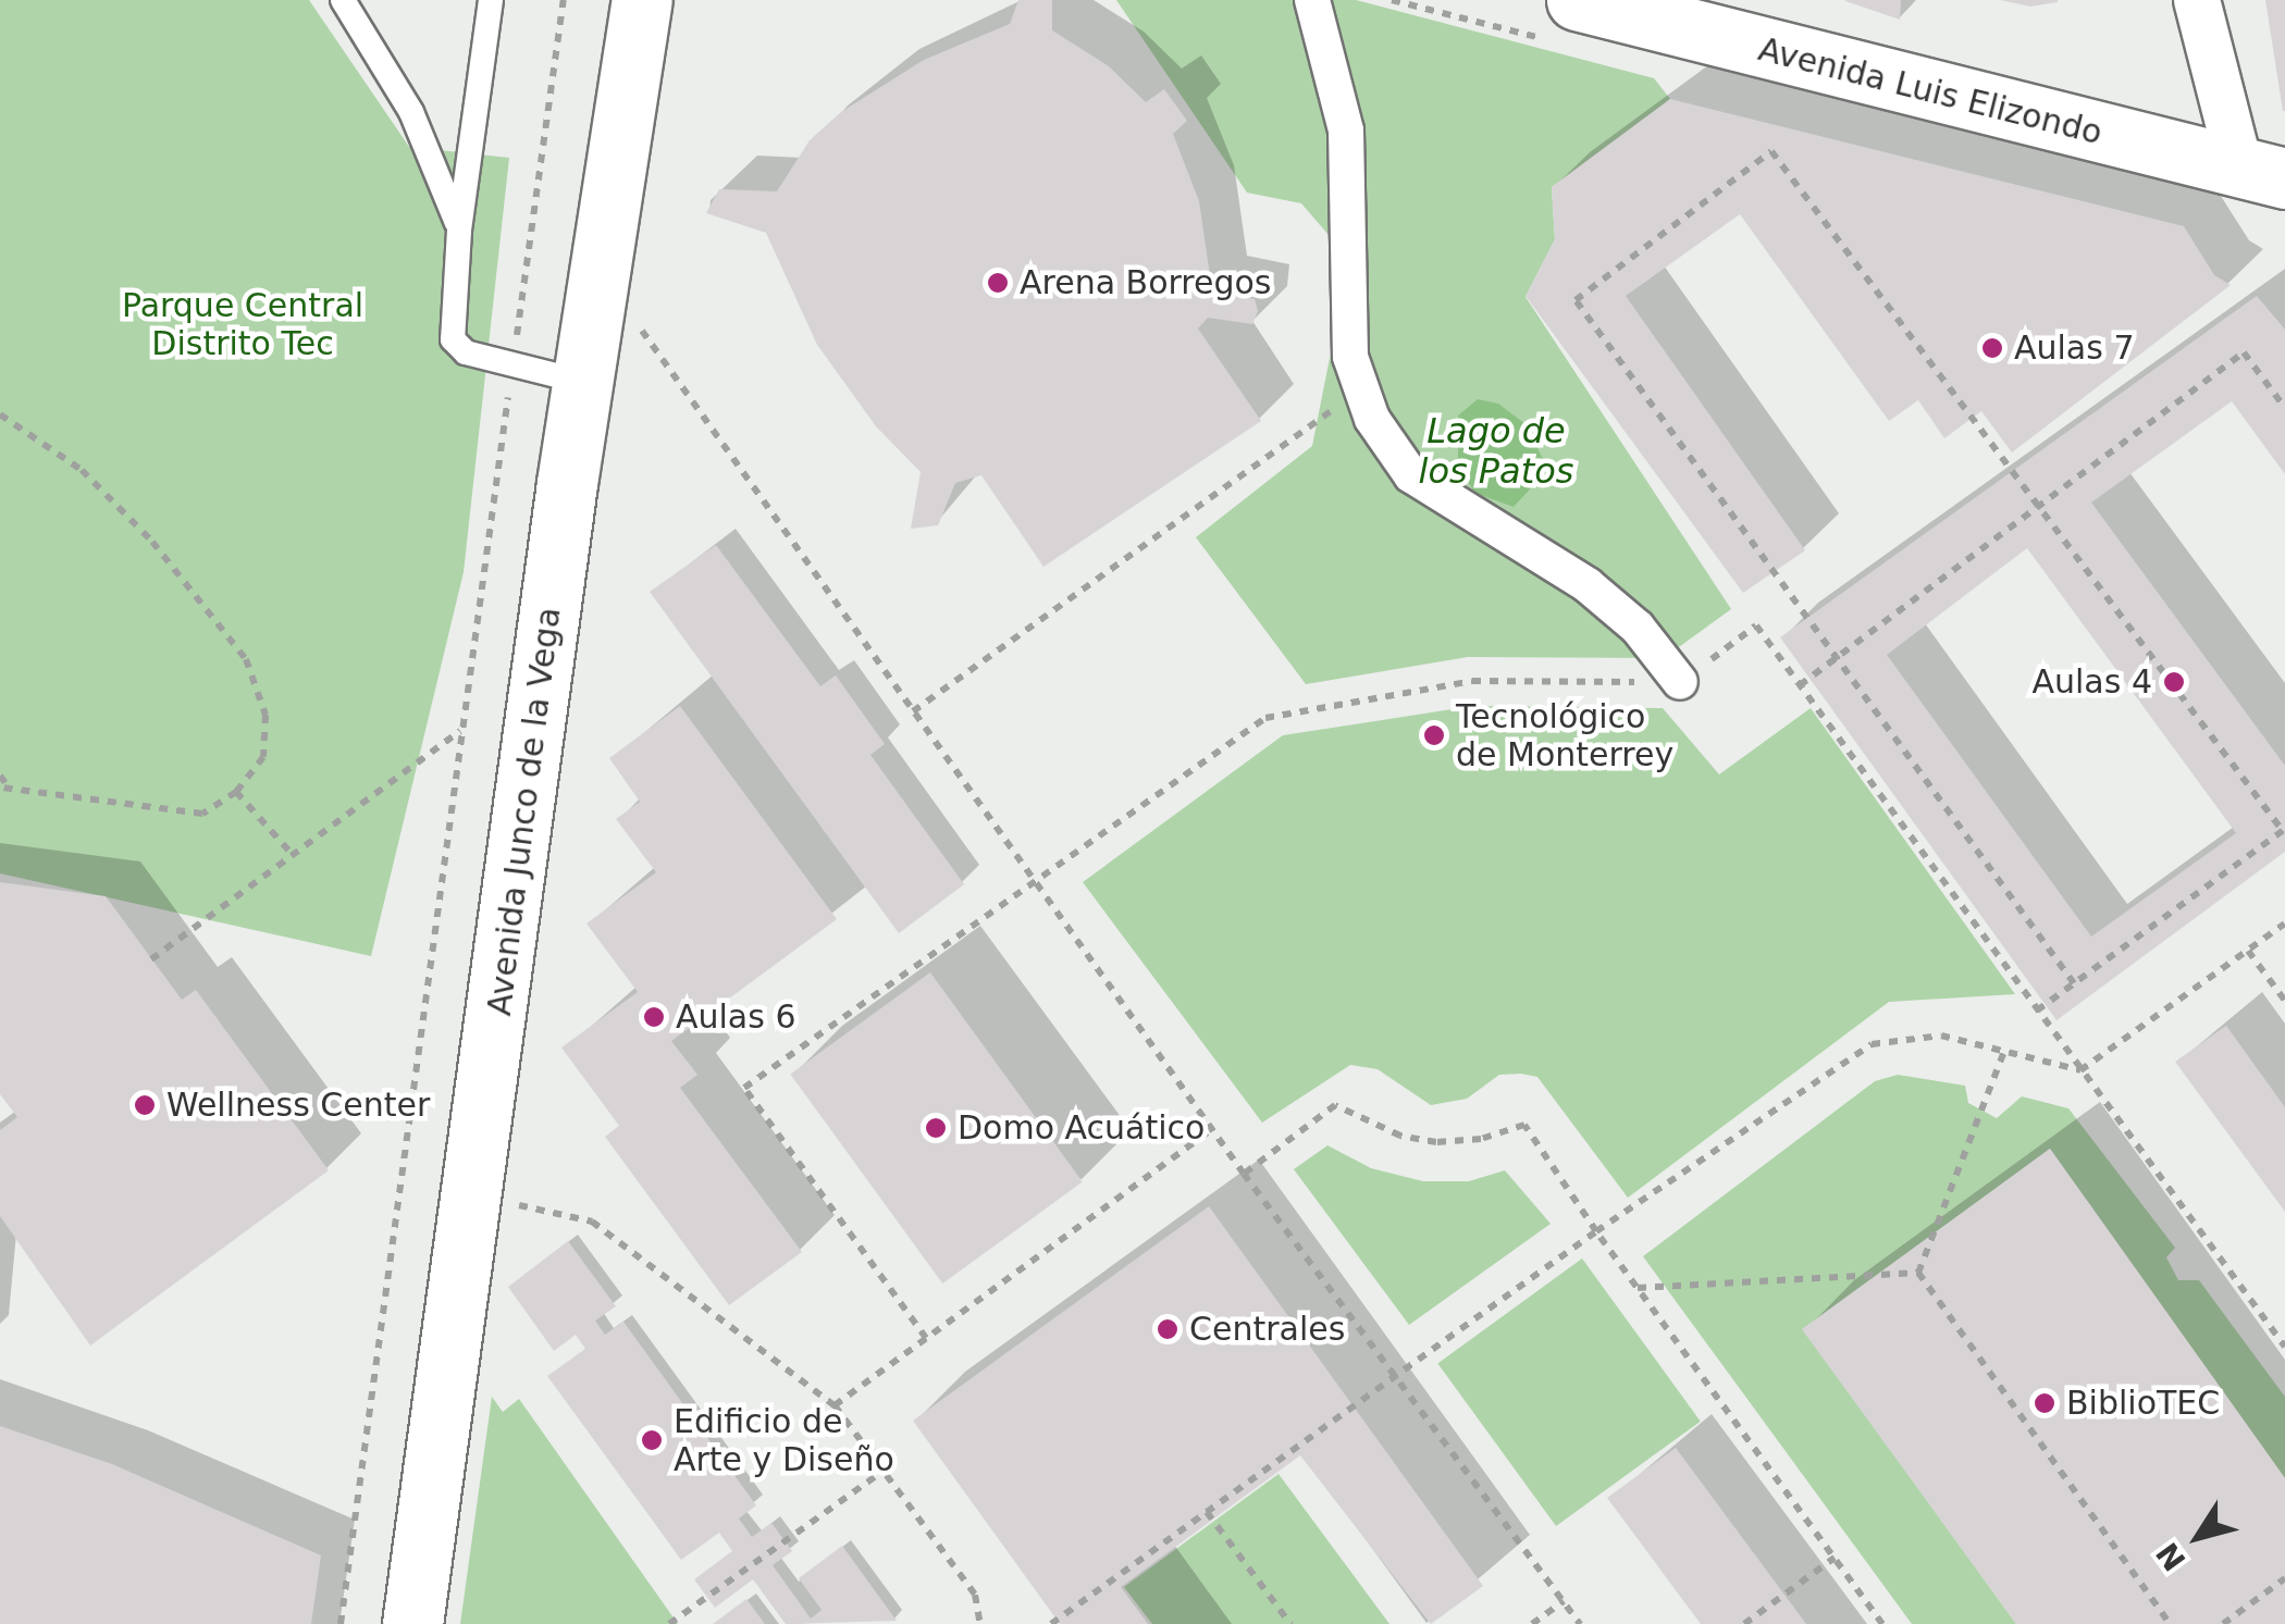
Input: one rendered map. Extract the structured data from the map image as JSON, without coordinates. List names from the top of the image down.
{
  "streets": {
    "street": ["Avenida Luis Elizondo", "Avenida Junco de la Vega"]
  },
  "water": ["Lago de los Patos"],
  "parks": ["Parque Central Distrito Tec"],
  "places": [
    "Arena Borregos",
    "Aulas 7",
    "Aulas 4",
    "Tecnológico de Monterrey",
    "Aulas 6",
    "Wellness Center",
    "Domo Acuático",
    "Centrales",
    "BiblioTEC",
    "Edificio de Arte y Diseño"
  ],
  "north": "bottom left"
}
